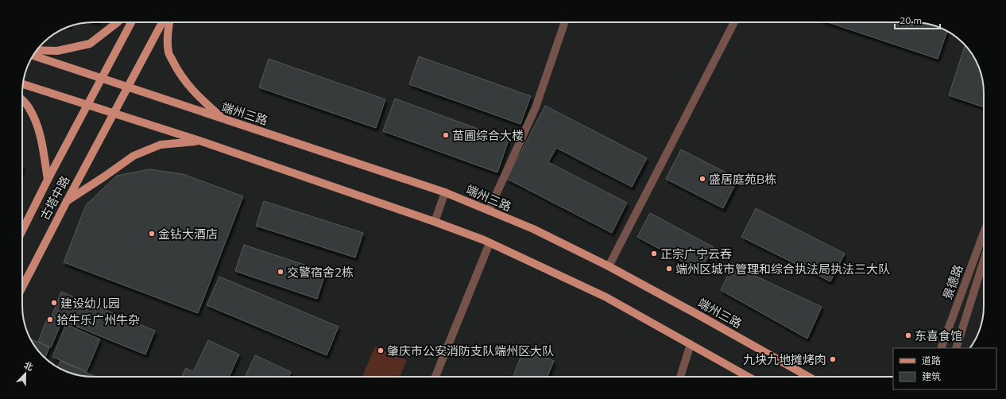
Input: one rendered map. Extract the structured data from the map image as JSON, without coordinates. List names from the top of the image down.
{
  "streets": {
    "main road": ["端州三路", "古塔中路"],
    "street": ["景德路"]
  },
  "crossings": [
    ["端州三路", "古塔中路"]
  ],
  "places": [
    "苗圃综合大楼",
    "盛居庭苑B栋",
    "金钻大酒店",
    "正宗广宁云吞",
    "端州区城市管理和综合执法局执法三大队",
    "交警宿舍2栋",
    "建设幼儿园",
    "拾牛乐广州牛杂",
    "东喜食馆",
    "肇庆市公安消防支队端州区大队",
    "九块九地摊烤肉"
  ],
  "legend": ["道路", "建筑"],
  "scale_bar": "20 m",
  "north": "top right"
}
